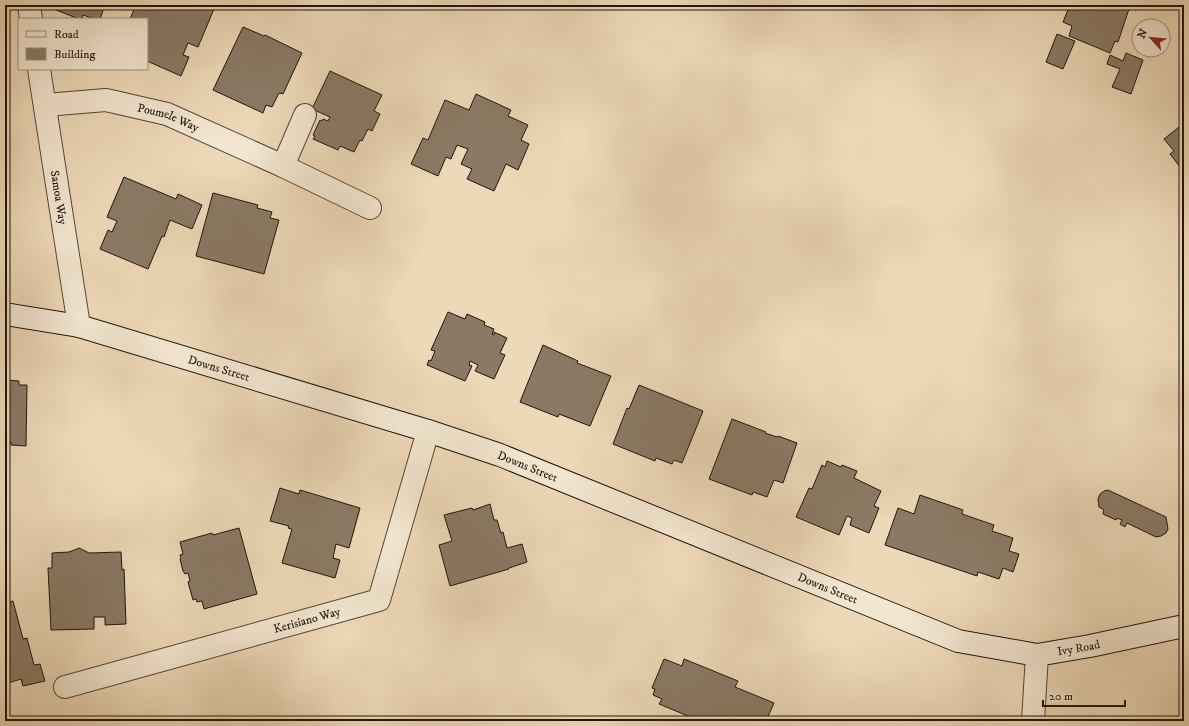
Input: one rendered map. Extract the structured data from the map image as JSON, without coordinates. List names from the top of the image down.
{
  "streets": {
    "street": [
      "Poumele Way",
      "Samoa Way",
      "Downs Street",
      "Kerisiano Way",
      "Ivy Road"
    ]
  },
  "crossings": [
    ["Poumele Way", "Samoa Way"],
    ["Samoa Way", "Downs Street"],
    ["Downs Street", "Kerisiano Way"],
    ["Downs Street", "Ivy Road"]
  ],
  "legend": ["Road", "Building"],
  "scale_bar": "20 m",
  "north": "top left"
}
